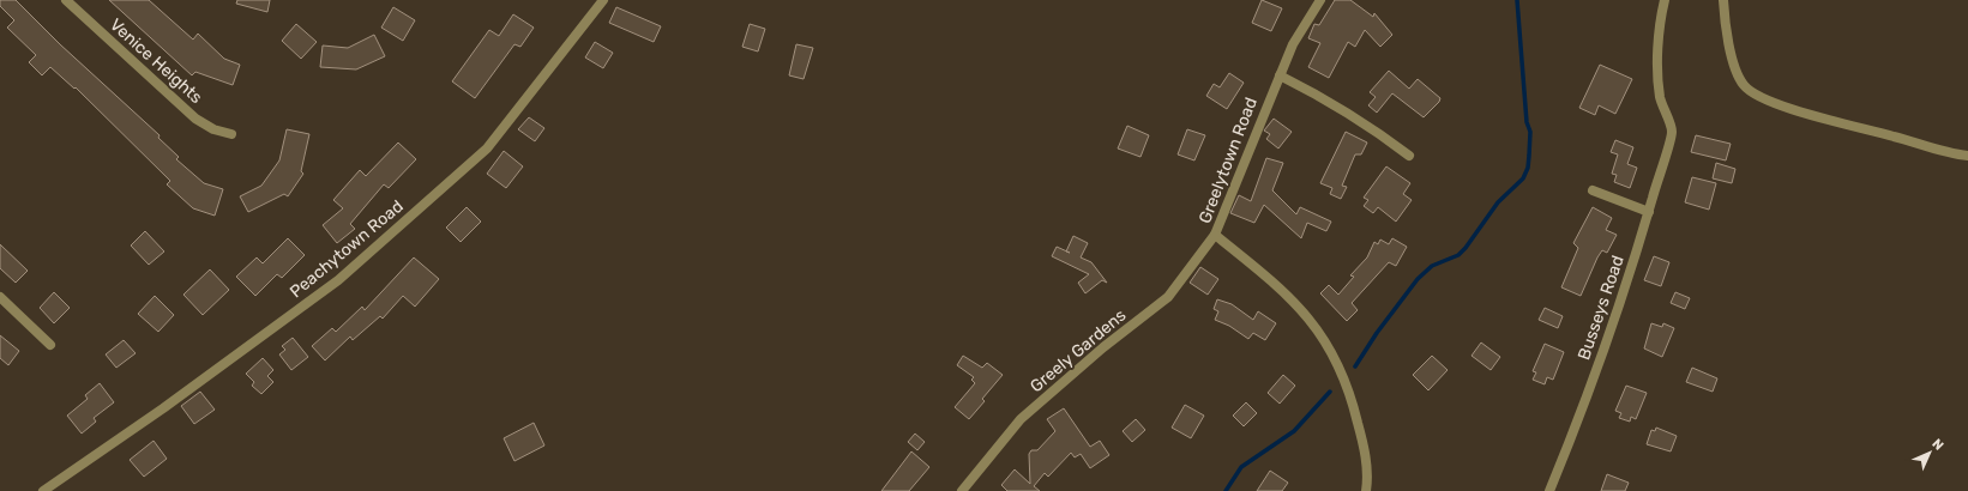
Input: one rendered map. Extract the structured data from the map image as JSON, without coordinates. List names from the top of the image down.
{
  "streets": {
    "street": [
      "Venice Heights",
      "Greelytown Road",
      "Peachytown Road",
      "Busseys Road",
      "Greely Gardens"
    ]
  },
  "crossings": [
    ["Greelytown Road", "Greely Gardens"]
  ],
  "north": "top right"
}
